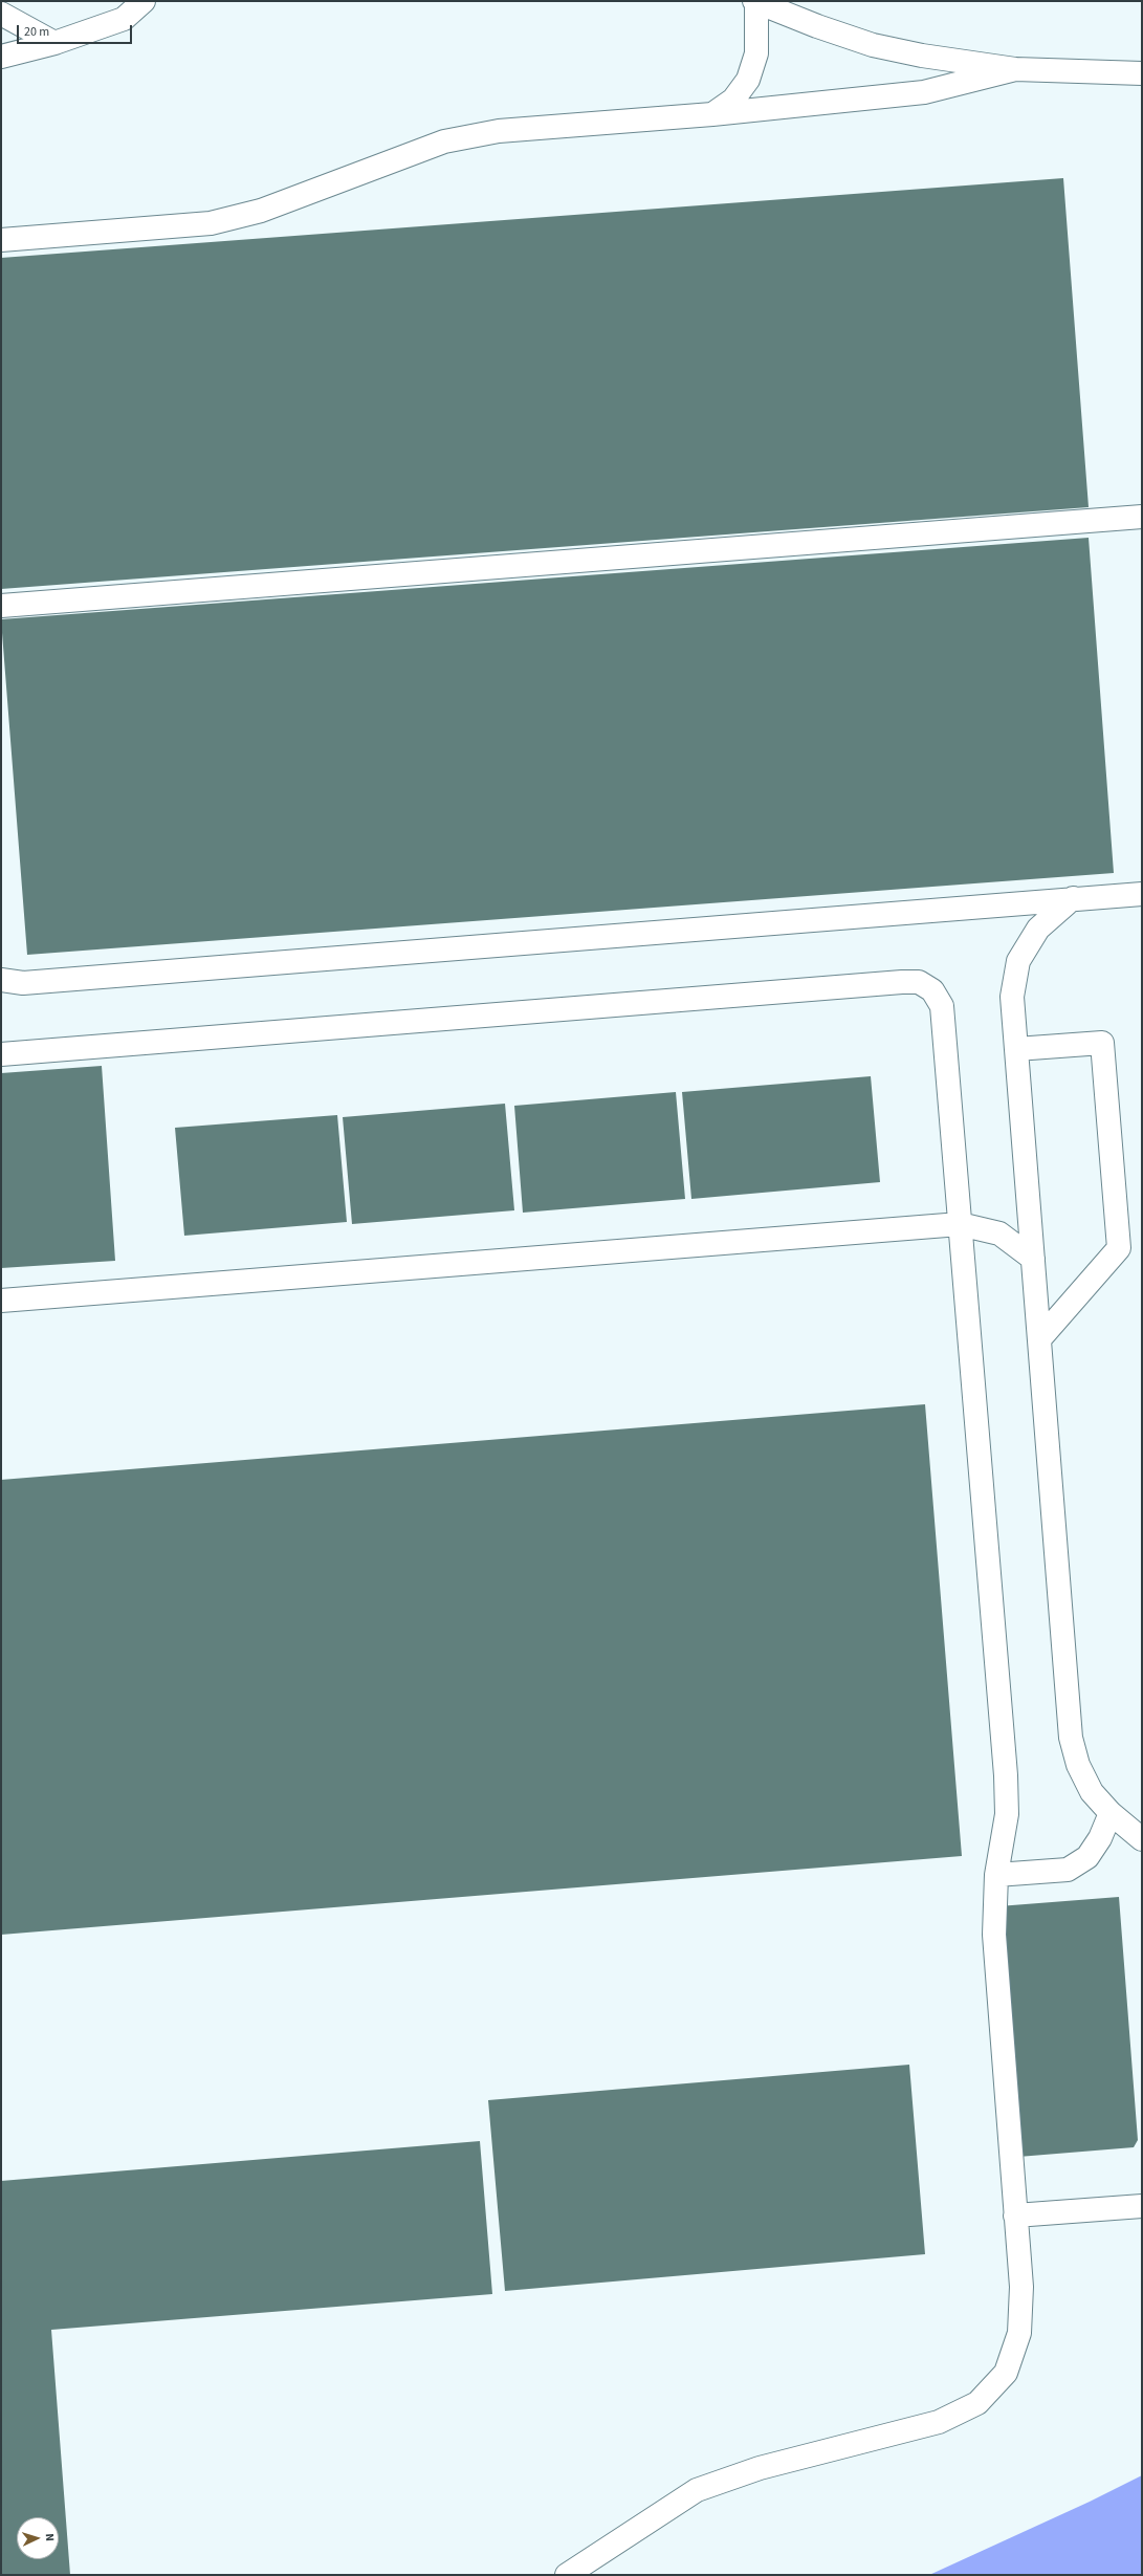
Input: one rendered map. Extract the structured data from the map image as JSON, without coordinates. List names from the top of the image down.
{
  "scale_bar": "20 m",
  "north": "right"
}
